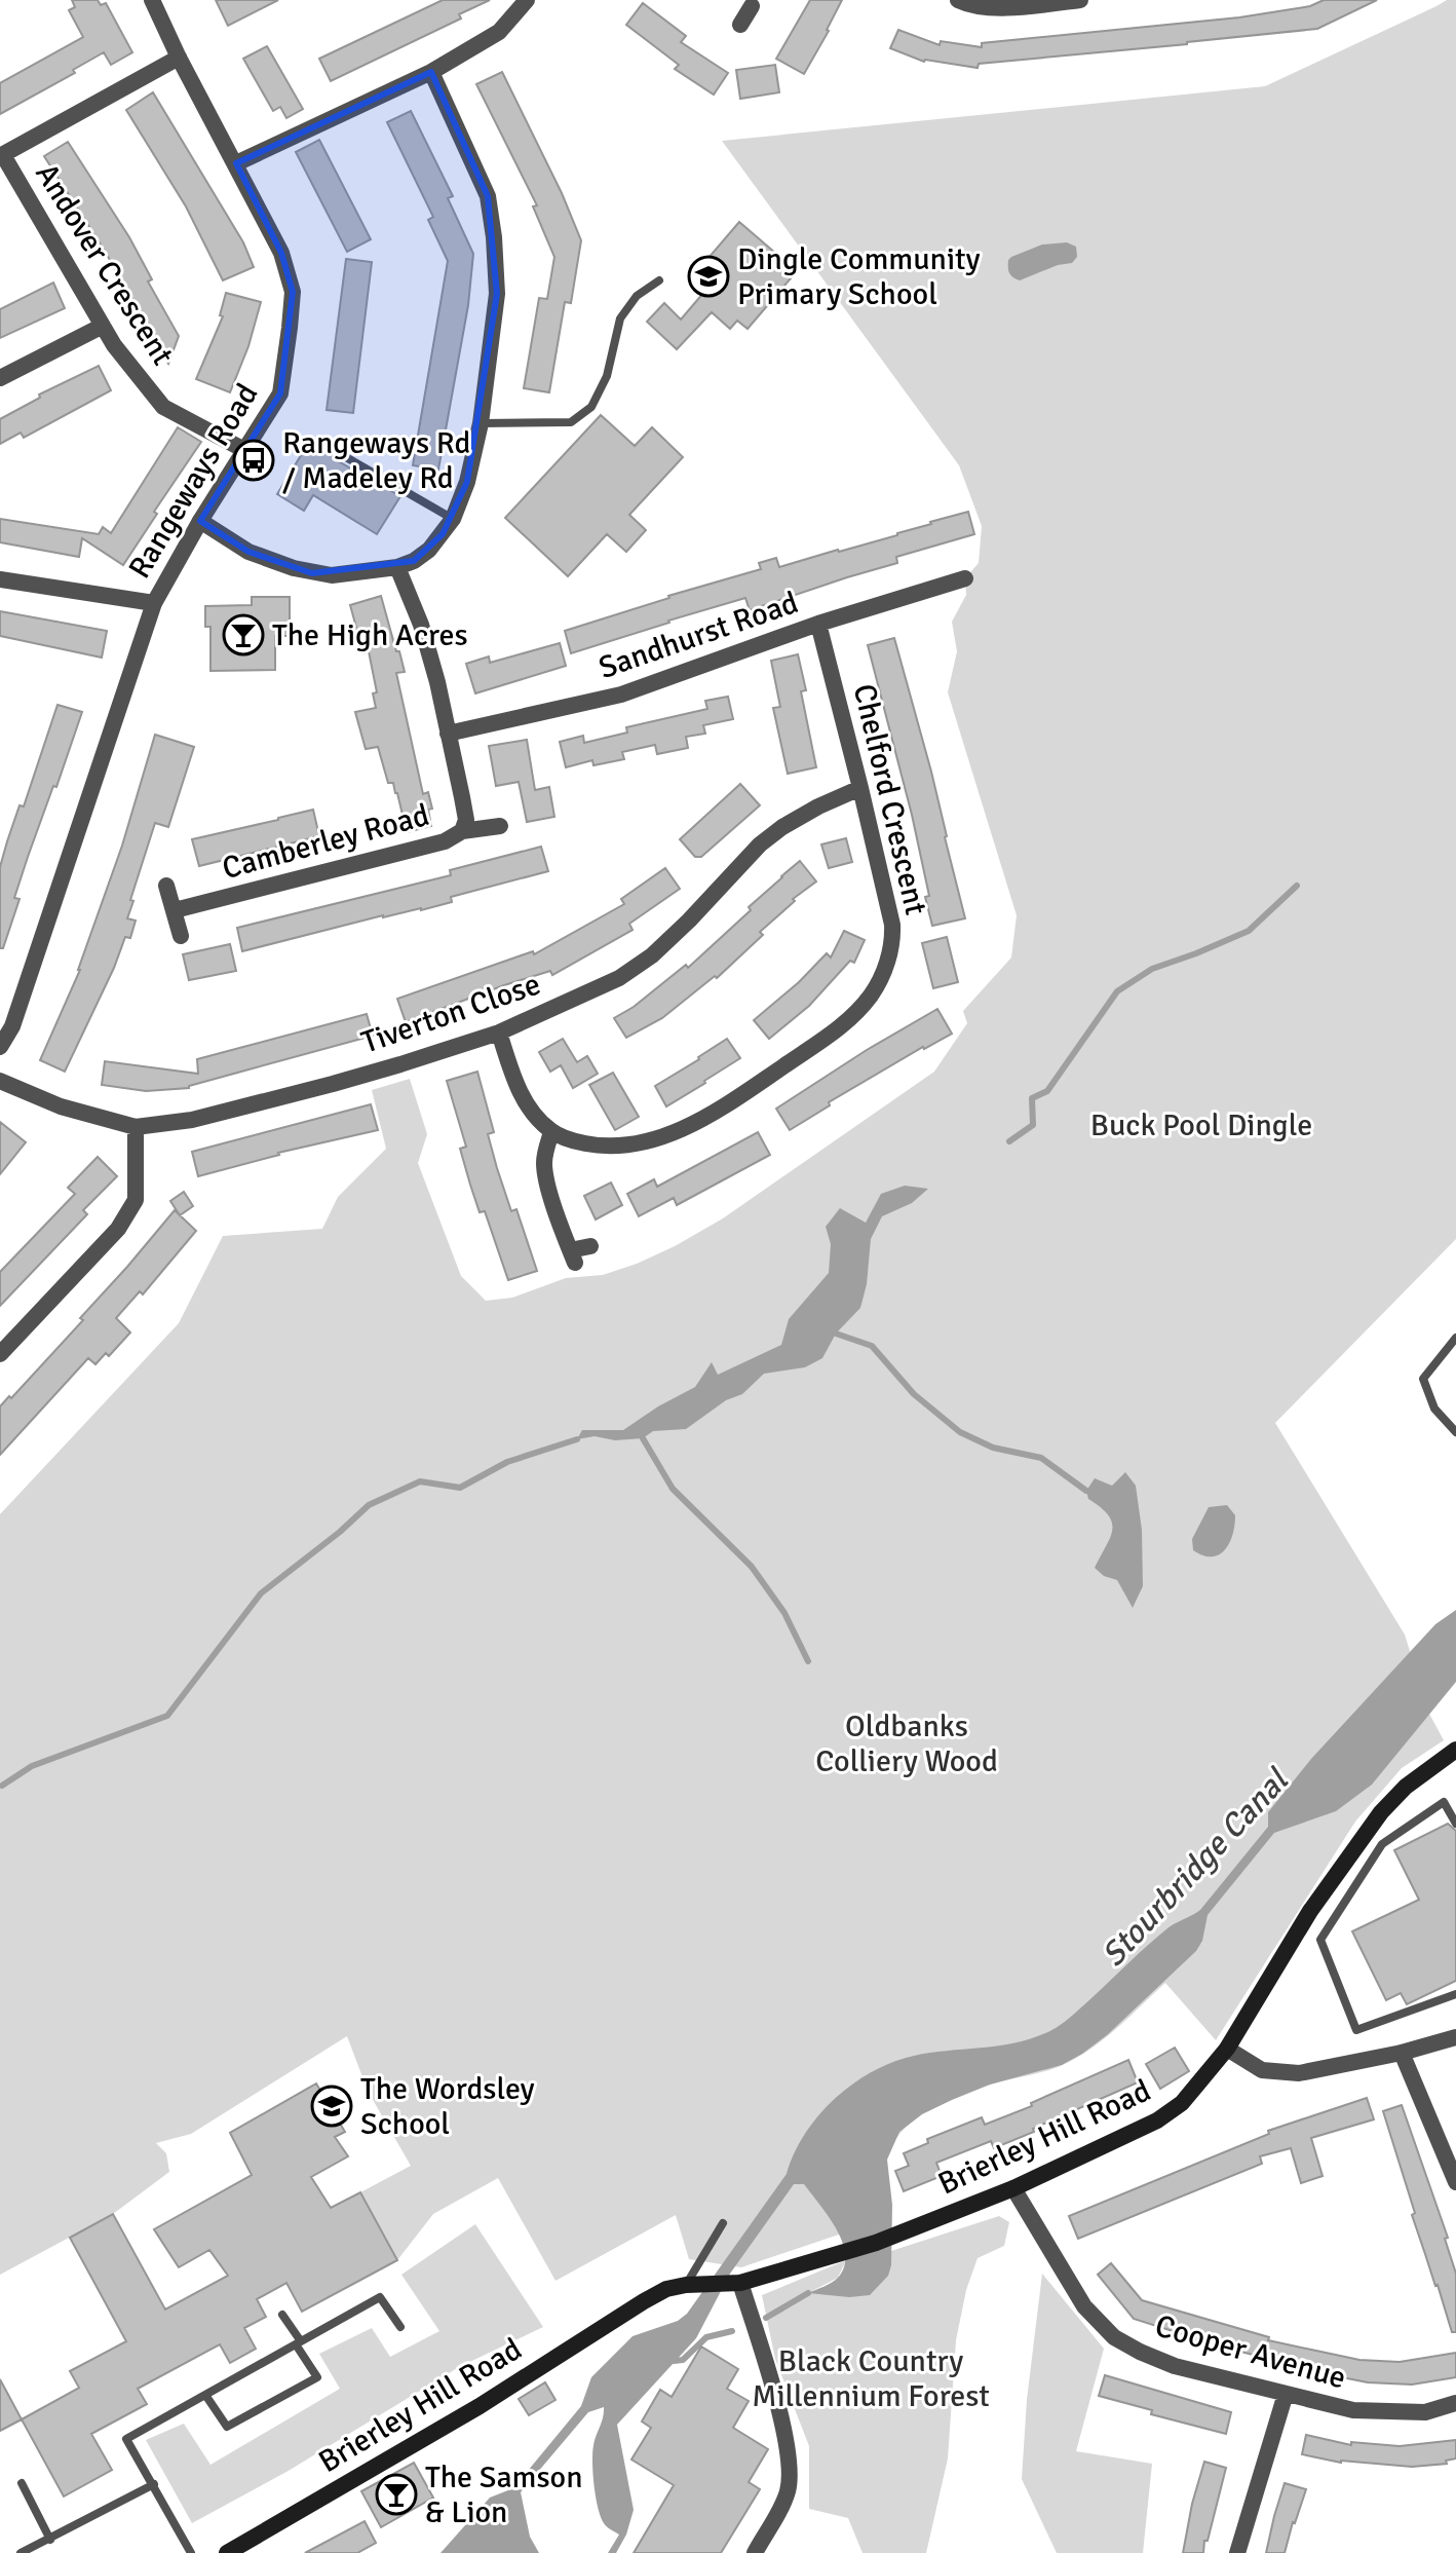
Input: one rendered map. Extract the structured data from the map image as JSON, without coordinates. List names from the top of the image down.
{
  "streets": {
    "main road": ["Brierley Hill Road"],
    "street": [
      "Andover Crescent",
      "Rangeways Road",
      "Sandhurst Road",
      "Chelford Crescent",
      "Camberley Road",
      "Tiverton Close",
      "Cooper Avenue"
    ]
  },
  "crossings": [
    ["Andover Crescent", "Rangeways Road"],
    ["Sandhurst Road", "Chelford Crescent"],
    ["Sandhurst Road", "Camberley Road"],
    ["Chelford Crescent", "Tiverton Close"],
    ["Brierley Hill Road", "Cooper Avenue"]
  ],
  "water": ["Stourbridge Canal"],
  "parks": ["Buck Pool Dingle", "Oldbanks Colliery Wood", "Black Country Millennium Forest"],
  "places": {
    "school or university": ["Dingle Community Primary School", "The Wordsley School"],
    "bus stop": ["Rangeways Rd / Madeley Rd"],
    "bar": ["The High Acres", "The Samson & Lion"]
  }
}
